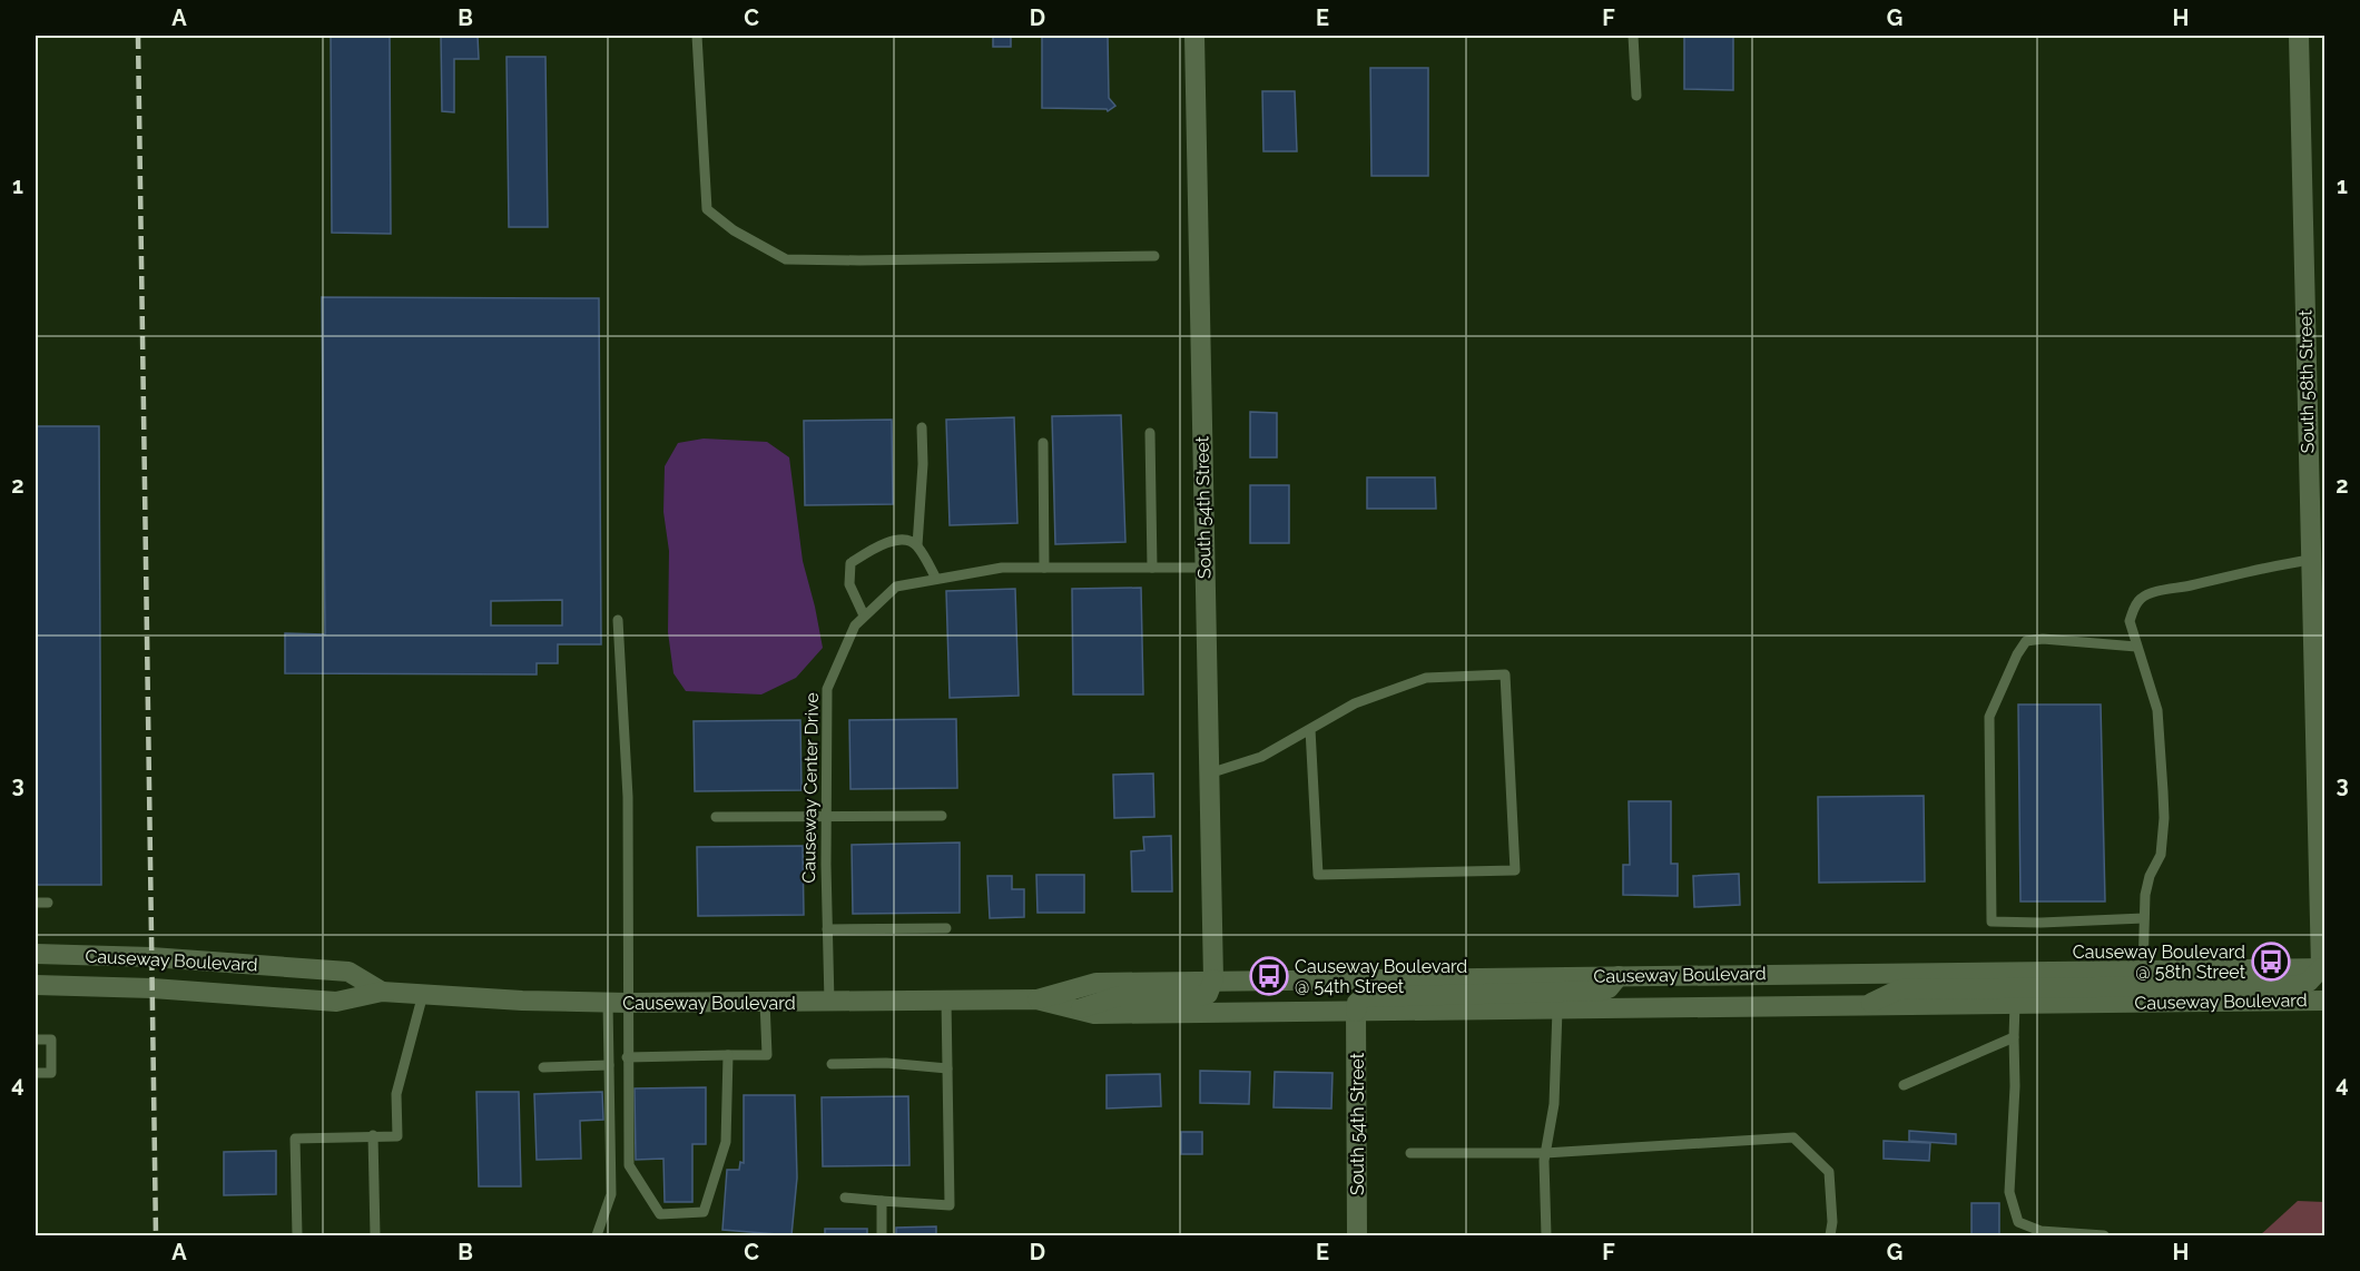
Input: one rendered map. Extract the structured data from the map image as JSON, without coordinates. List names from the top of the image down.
{
  "streets": {
    "main road": ["South 58th Street", "South 54th Street", "Causeway Boulevard"],
    "lane": ["Causeway Center Drive"]
  },
  "crossings": [
    ["South 58th Street", "Causeway Boulevard"],
    ["South 54th Street", "Causeway Center Drive"],
    ["South 54th Street", "Causeway Boulevard"],
    ["Causeway Center Drive", "Causeway Boulevard"]
  ],
  "places": {
    "bus stop": ["Causeway Boulevard @ 58th Street", "Causeway Boulevard @ 54th Street"]
  },
  "grid": {
    "columns": [
      "A",
      "B",
      "C",
      "D",
      "E",
      "F",
      "G",
      "H"
    ],
    "rows": [
      "1",
      "2",
      "3",
      "4"
    ]
  }
}
